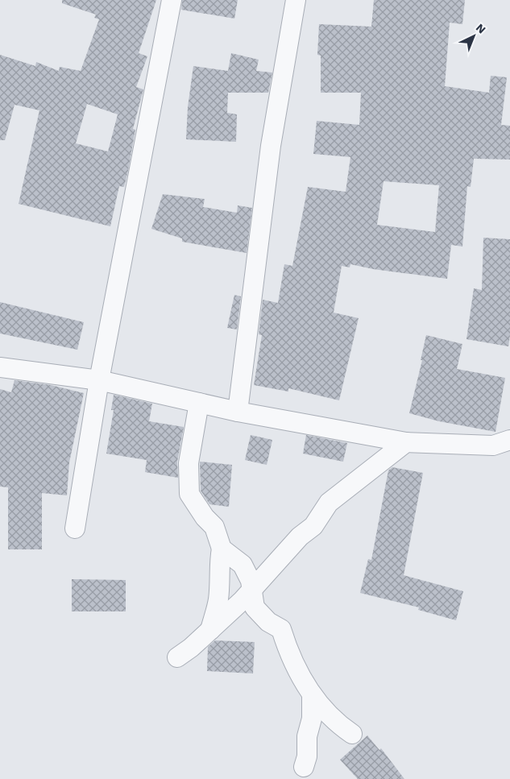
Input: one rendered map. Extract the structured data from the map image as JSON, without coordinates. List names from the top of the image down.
{
  "north": "top right"
}
